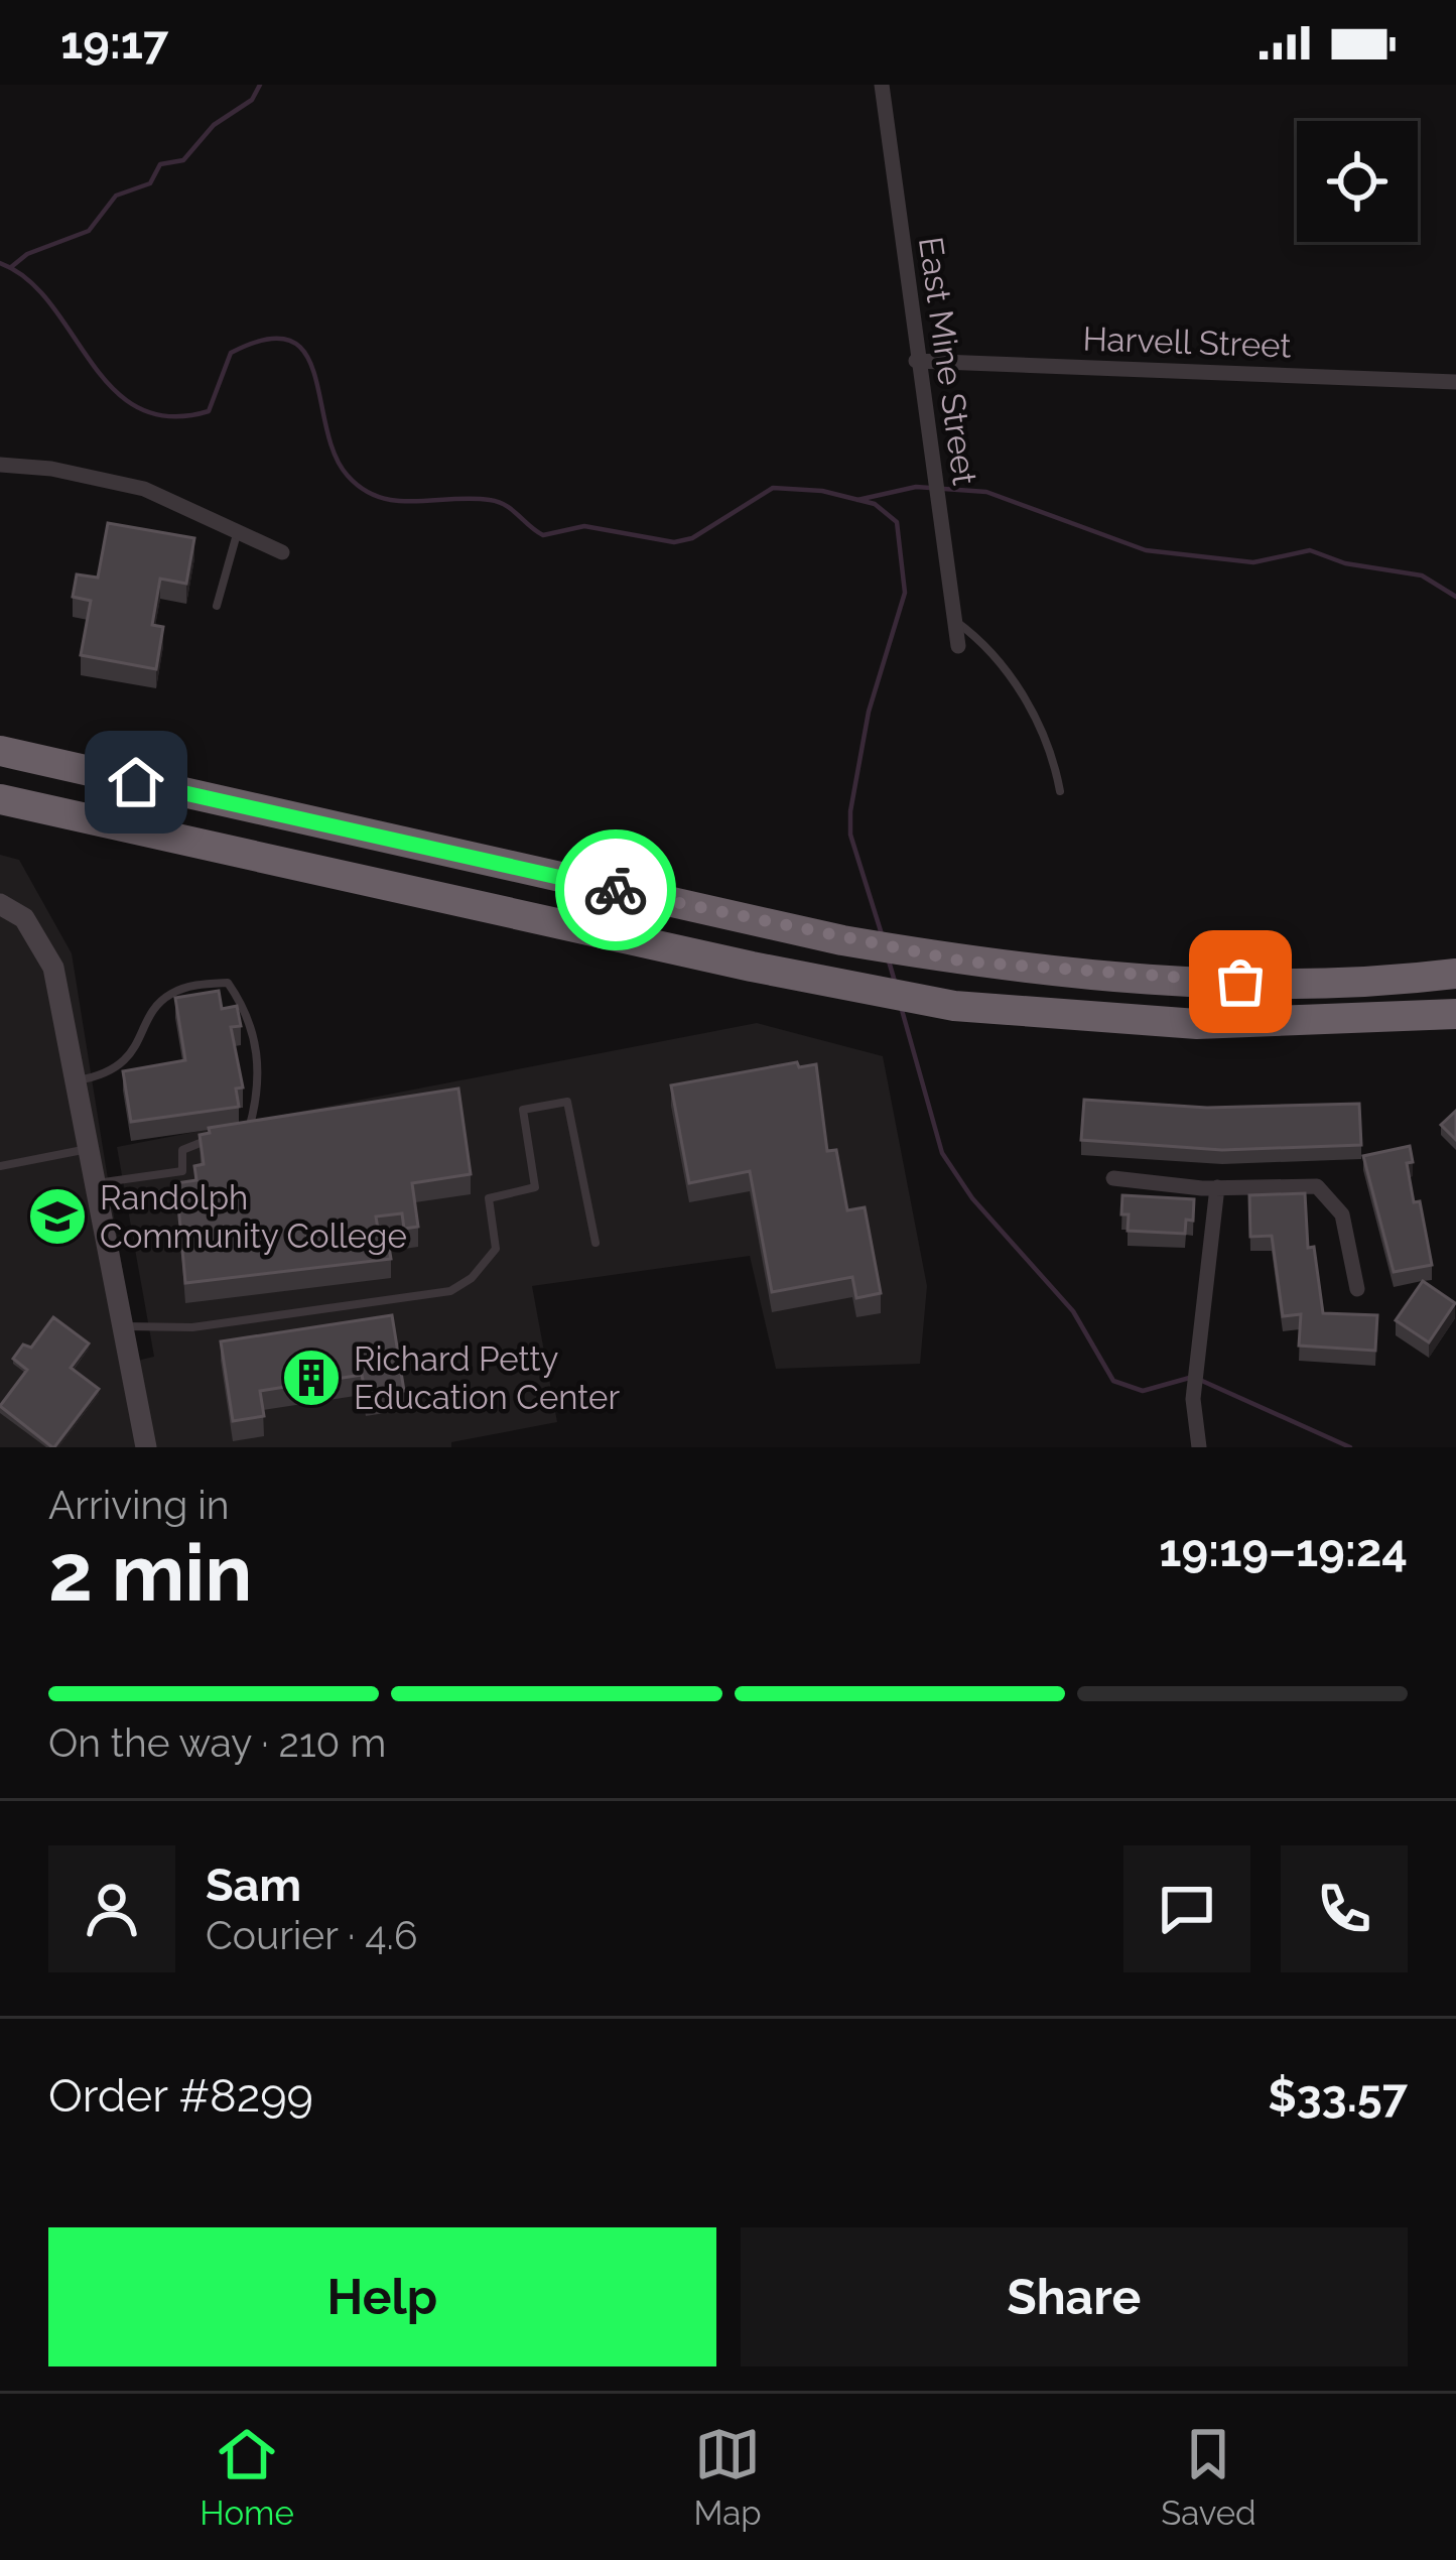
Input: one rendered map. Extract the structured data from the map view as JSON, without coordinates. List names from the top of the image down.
{
  "streets": {
    "street": ["Harvell Street", "East Mine Street"]
  },
  "crossings": [
    ["Harvell Street", "East Mine Street"]
  ],
  "places": {
    "school or university": ["Randolph Community College"],
    "building": ["Richard Petty Education Center"]
  },
  "page": {
    "status": "19:17",
    "heading": ["2 min", "Arriving in", "19:19–19:24"],
    "panel": [
      "Sam",
      "Courier · 4.6",
      "Order #8299",
      "$33.57"
    ],
    "bar": "On the way · 210 m",
    "buttons": ["Help", "Share"],
    "tabs": ["Home", "Map", "Saved"]
  }
}
